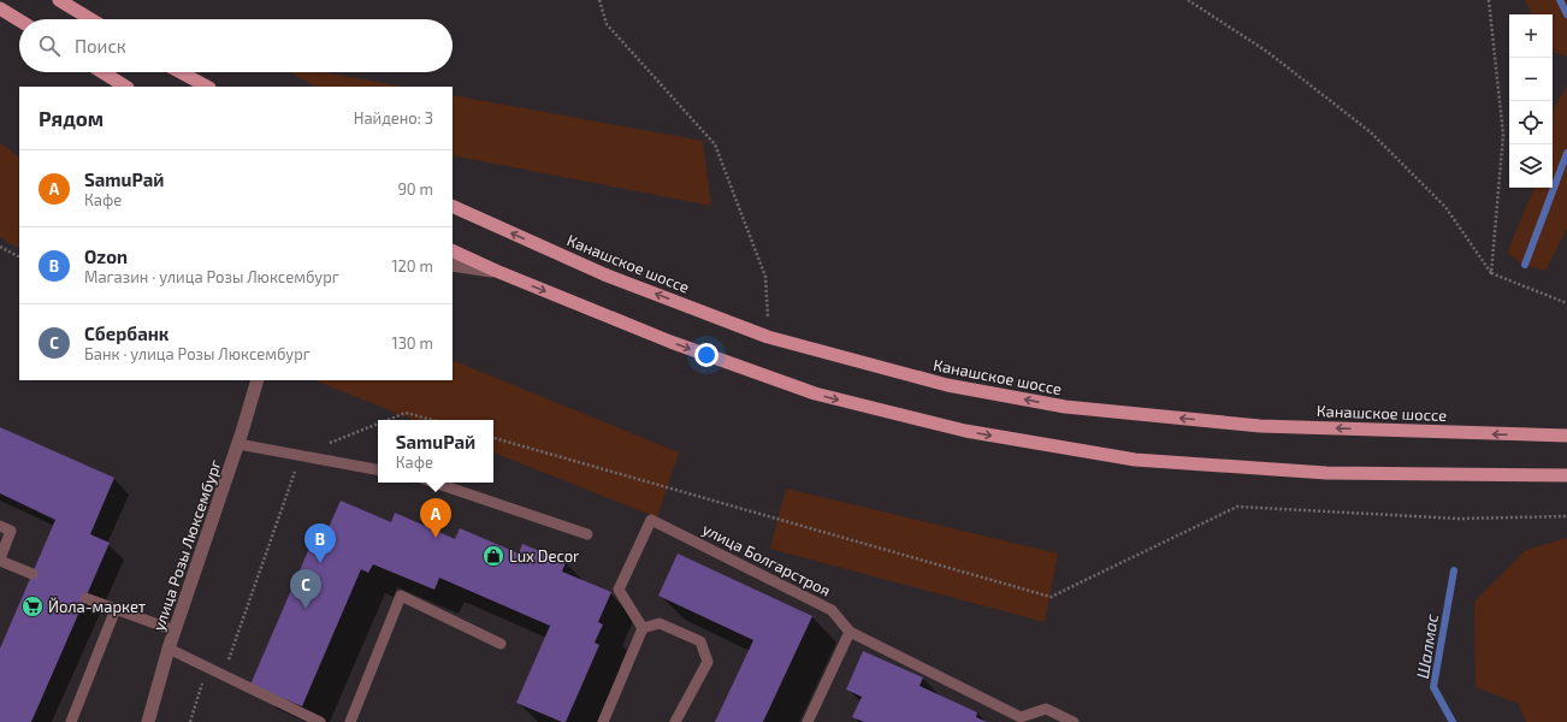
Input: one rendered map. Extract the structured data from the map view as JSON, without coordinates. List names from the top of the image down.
{
  "streets": {
    "main road": ["Канашское шоссе"],
    "street": ["улица Розы Люксембург"],
    "lane": ["улица Болгарстроя"]
  },
  "water": ["Шалмас"],
  "places": {
    "shop": ["Lux Decor"],
    "supermarket": ["Йола-маркет"]
  },
  "page": {
    "map_buttons": ["+", "−"],
    "search": "Поиск",
    "heading": ["Рядом", "Найдено: 3"],
    "list": [
      {
        "mark": "A",
        "name": "SamuРай",
        "note": "Кафе",
        "value": "90 m"
      },
      {
        "mark": "B",
        "name": "Ozon",
        "note": "Магазин · улица Розы Люксембург",
        "value": "120 m"
      },
      {
        "mark": "C",
        "name": "Сбербанк",
        "note": "Банк · улица Розы Люксембург",
        "value": "130 m"
      }
    ],
    "popup": ["SamuРай", "Кафе"],
    "pins": ["A", "B", "C"]
  }
}
